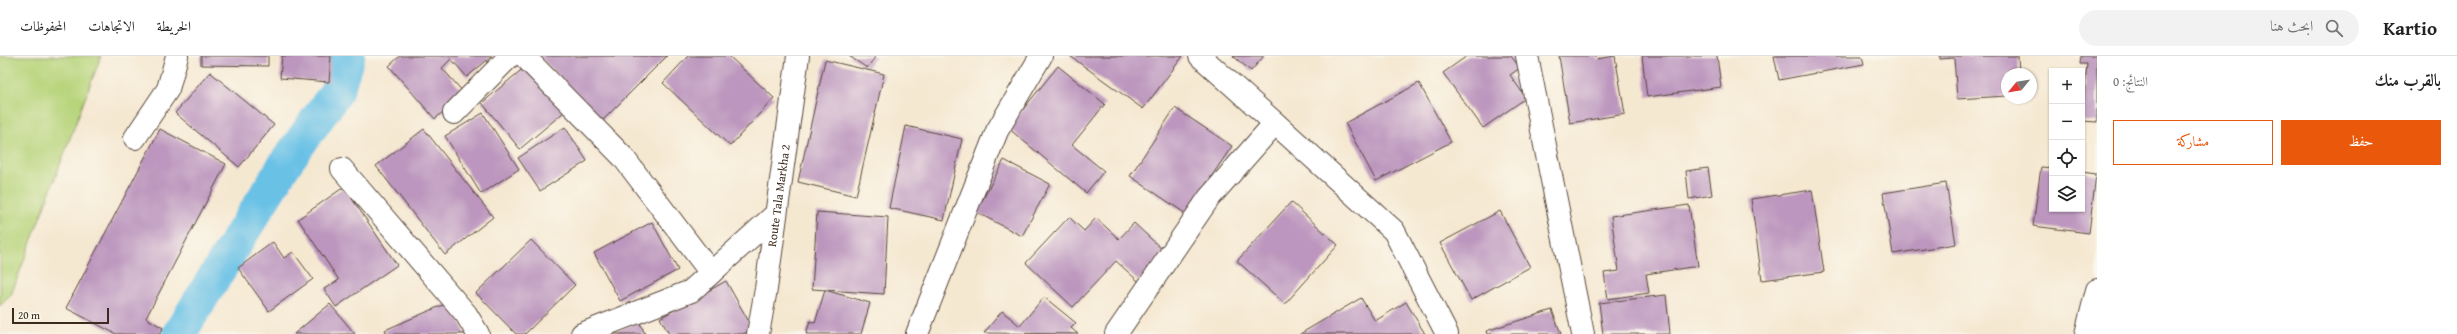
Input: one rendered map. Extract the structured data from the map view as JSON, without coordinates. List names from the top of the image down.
{
  "streets": {
    "street": ["Route Tala Markha 2"]
  },
  "scale_bar": "20 m",
  "north": "bottom left",
  "page": {
    "header": "Kartio",
    "search": "ابحث هنا",
    "nav": ["الخريطة", "الاتجاهات", "المحفوظات"],
    "heading": ["بالقرب منك", "النتائج: 0"],
    "map_buttons": ["+", "−"],
    "buttons": ["حفظ", "مشاركة"],
    "scale": "20 m"
  }
}
